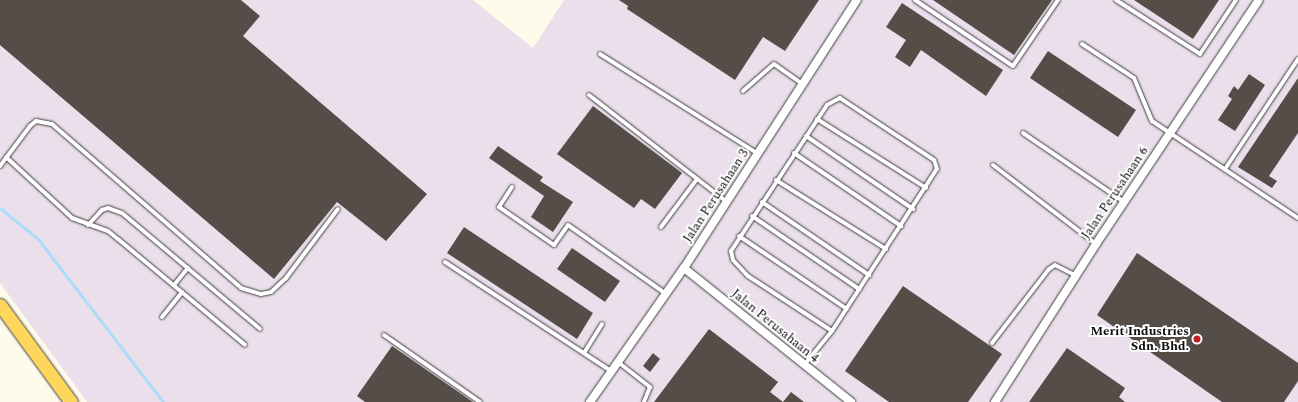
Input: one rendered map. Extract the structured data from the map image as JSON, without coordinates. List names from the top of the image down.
{
  "streets": {
    "street": ["Jalan Perusahaan 6", "Jalan Perusahaan 3", "Jalan Perusahaan 4"]
  },
  "crossings": [
    ["Jalan Perusahaan 3", "Jalan Perusahaan 4"]
  ],
  "places": ["Merit Industries Sdn. Bhd."]
}
